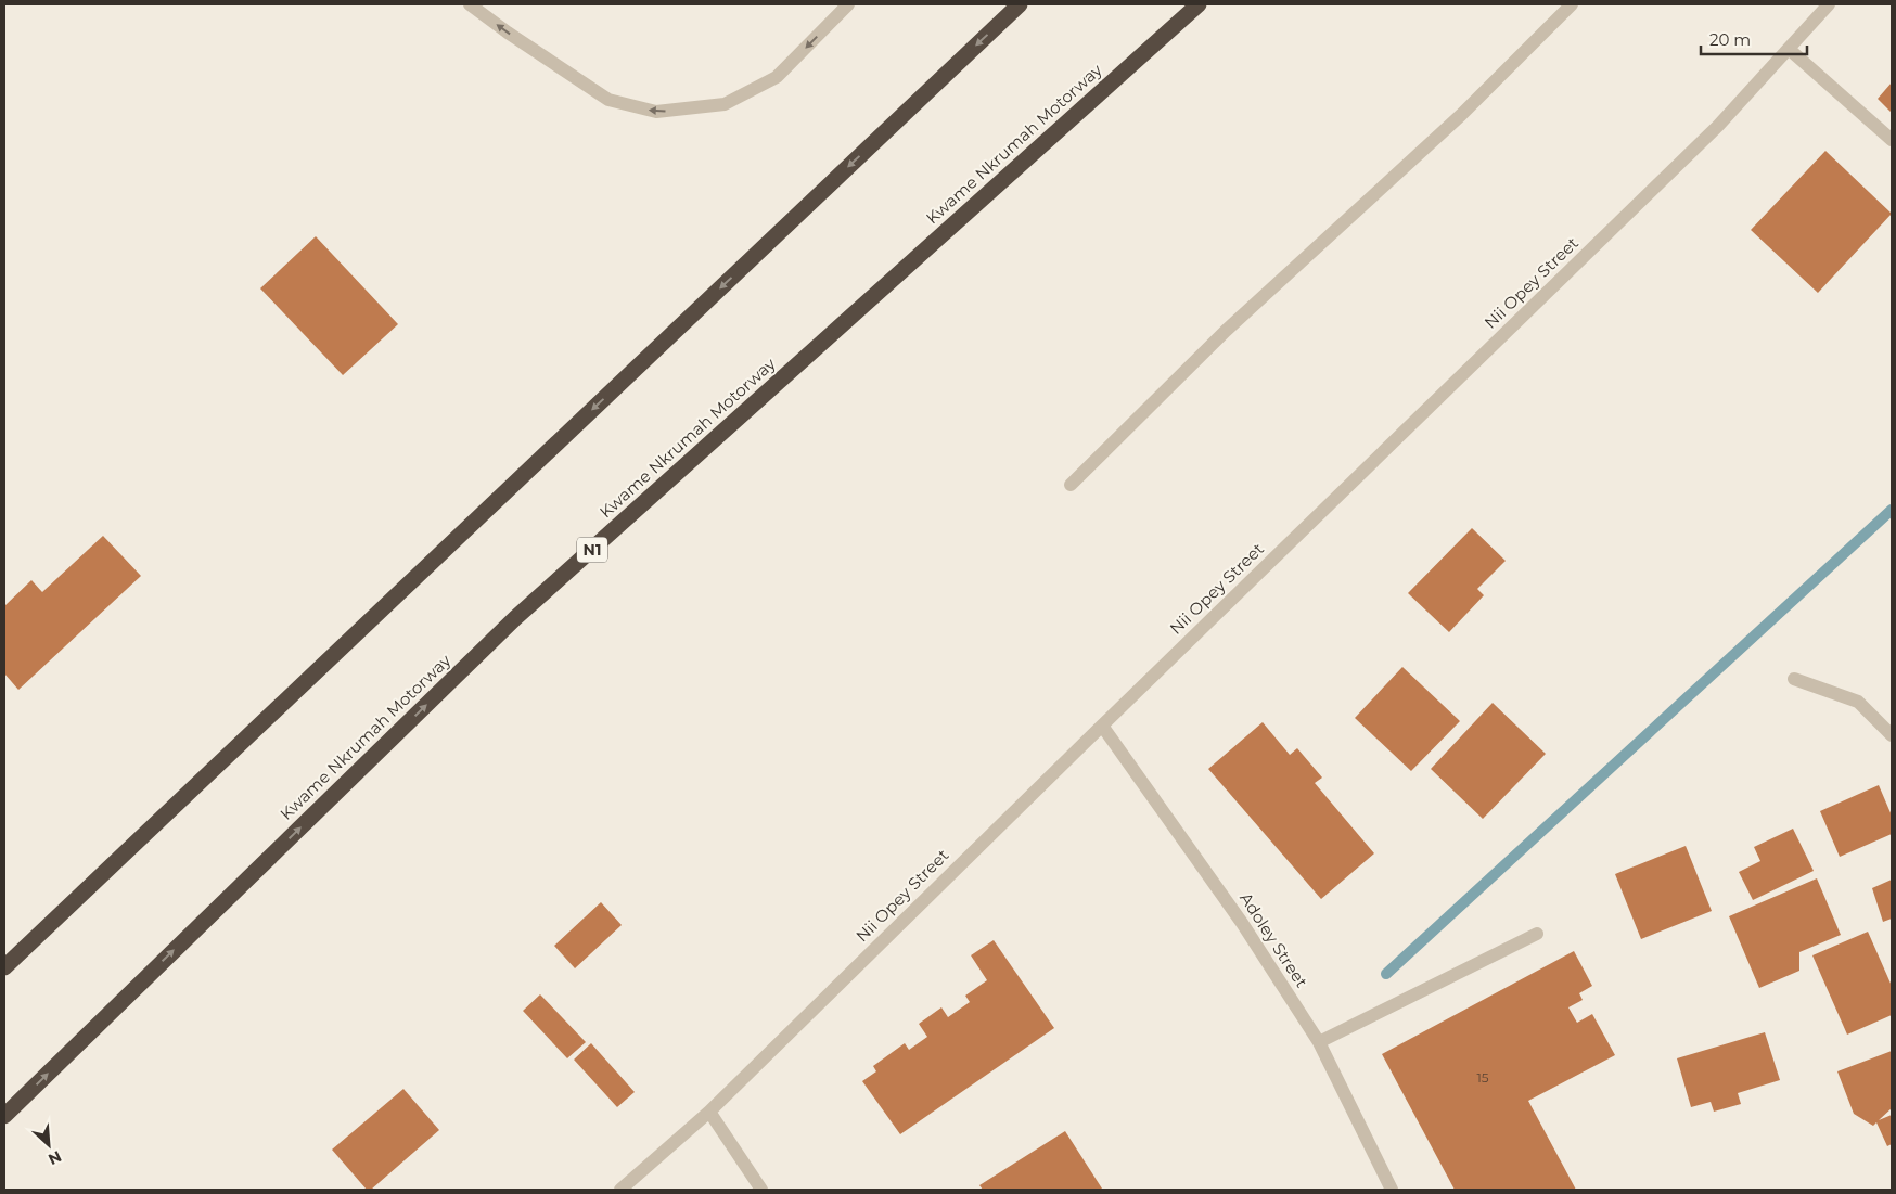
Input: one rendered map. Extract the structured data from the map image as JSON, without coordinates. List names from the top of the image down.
{
  "streets": {
    "highway": ["Kwame Nkrumah Motorway", "N1"],
    "street": ["Nii Opey Street", "Adoley Street"]
  },
  "crossings": [
    ["Nii Opey Street", "Adoley Street"]
  ],
  "house_numbers": ["15"],
  "scale_bar": "20 m",
  "north": "bottom right"
}
